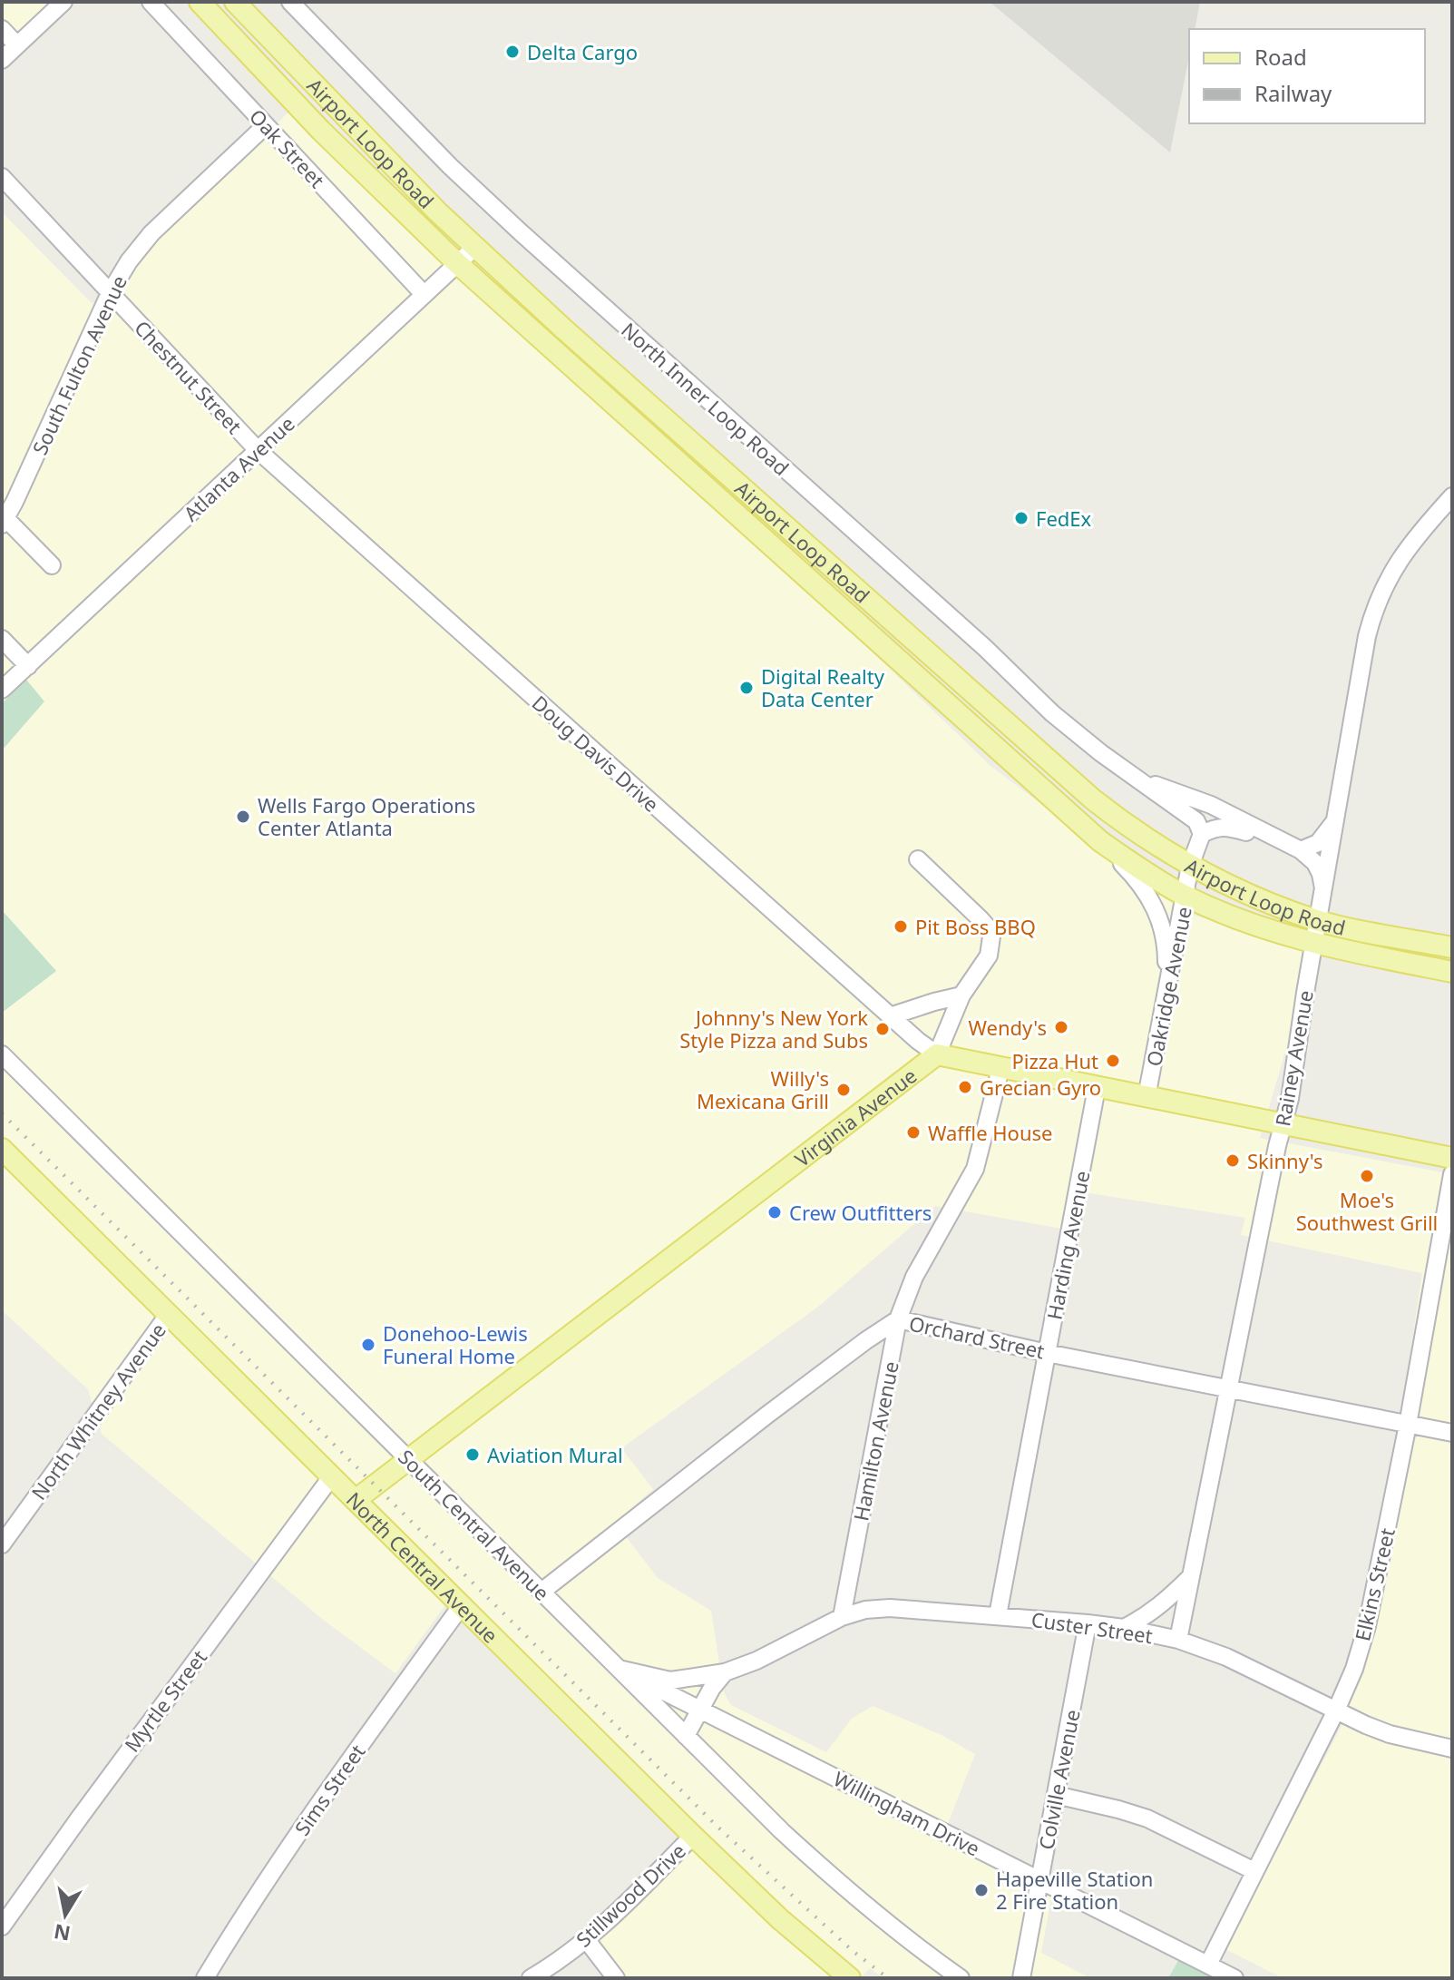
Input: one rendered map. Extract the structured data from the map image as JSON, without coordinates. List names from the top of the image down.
{
  "streets": {
    "main road": ["Airport Loop Road", "Virginia Avenue", "North Central Avenue"],
    "street": [
      "Oak Street",
      "South Fulton Avenue",
      "Chestnut Street",
      "North Inner Loop Road",
      "Atlanta Avenue",
      "Doug Davis Drive",
      "Oakridge Avenue",
      "Rainey Avenue",
      "Harding Avenue",
      "Orchard Street",
      "North Whitney Avenue",
      "Hamilton Avenue",
      "South Central Avenue",
      "Elkins Street",
      "Custer Street",
      "Myrtle Street",
      "Colville Avenue",
      "Sims Street",
      "Willingham Drive",
      "Stillwood Drive"
    ]
  },
  "crossings": [
    ["Airport Loop Road", "Atlanta Avenue"],
    ["Airport Loop Road", "Oakridge Avenue"],
    ["Airport Loop Road", "Rainey Avenue"],
    ["Oak Street", "South Fulton Avenue"],
    ["Oak Street", "Atlanta Avenue"],
    ["South Fulton Avenue", "Chestnut Street"],
    ["Chestnut Street", "Atlanta Avenue"],
    ["Chestnut Street", "Doug Davis Drive"],
    ["North Inner Loop Road", "Oakridge Avenue"],
    ["North Inner Loop Road", "Rainey Avenue"],
    ["Atlanta Avenue", "Doug Davis Drive"],
    ["Doug Davis Drive", "Virginia Avenue"],
    ["Rainey Avenue", "Orchard Street"],
    ["Rainey Avenue", "Custer Street"],
    ["Virginia Avenue", "South Central Avenue"],
    ["Virginia Avenue", "North Central Avenue"],
    ["Harding Avenue", "Orchard Street"],
    ["Harding Avenue", "Custer Street"],
    ["Orchard Street", "Hamilton Avenue"],
    ["Orchard Street", "South Central Avenue"],
    ["Orchard Street", "Elkins Street"],
    ["North Whitney Avenue", "North Central Avenue"],
    ["Hamilton Avenue", "Custer Street"],
    ["South Central Avenue", "Custer Street"],
    ["South Central Avenue", "Willingham Drive"],
    ["North Central Avenue", "Myrtle Street"],
    ["North Central Avenue", "Sims Street"],
    ["North Central Avenue", "Stillwood Drive"],
    ["Elkins Street", "Custer Street"],
    ["Elkins Street", "Willingham Drive"],
    ["Custer Street", "Colville Avenue"],
    ["Custer Street", "Willingham Drive"],
    ["Colville Avenue", "Willingham Drive"]
  ],
  "places": [
    "Delta Cargo",
    "FedEx",
    "Digital Realty Data Center",
    "Wells Fargo Operations Center Atlanta",
    "Pit Boss BBQ",
    "Wendy's",
    "Johnny's New York Style Pizza and Subs",
    "Pizza Hut",
    "Grecian Gyro",
    "Willy's Mexicana Grill",
    "Waffle House",
    "Skinny's",
    "Moe's Southwest Grill",
    "Crew Outfitters",
    "Donehoo-Lewis Funeral Home",
    "Aviation Mural",
    "Hapeville Station 2 Fire Station"
  ],
  "legend": ["Road", "Railway"],
  "north": "bottom"
}
